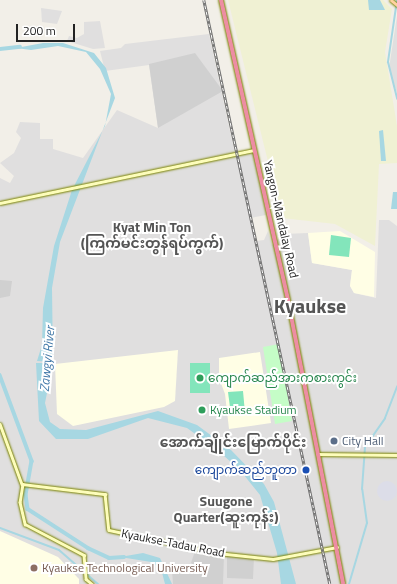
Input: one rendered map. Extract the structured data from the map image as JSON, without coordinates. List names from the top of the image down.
{
  "streets": {
    "highway": ["Yangon-Mandalay Road"],
    "street": ["Kyaukse-Tadau Road"]
  },
  "crossings": [
    ["Yangon-Mandalay Road", "Kyaukse-Tadau Road"]
  ],
  "districts": [
    "Kyat Min Ton (ကြက်မင်းတွန်ရပ်ကွက်)",
    "Kyaukse",
    "အောက်ချိုင်းမြောက်ပိုင်း",
    "Suugone Quarter(ဆူးကုန်း)"
  ],
  "water": ["Zawgyi River"],
  "places": [
    "ကျောက်ဆည်အားကစားကွင်း",
    "Kyaukse Stadium",
    "City Hall",
    "ကျောက်ဆည်ဘူတာ",
    "Kyaukse Technological University"
  ],
  "scale_bar": "200 m"
}
